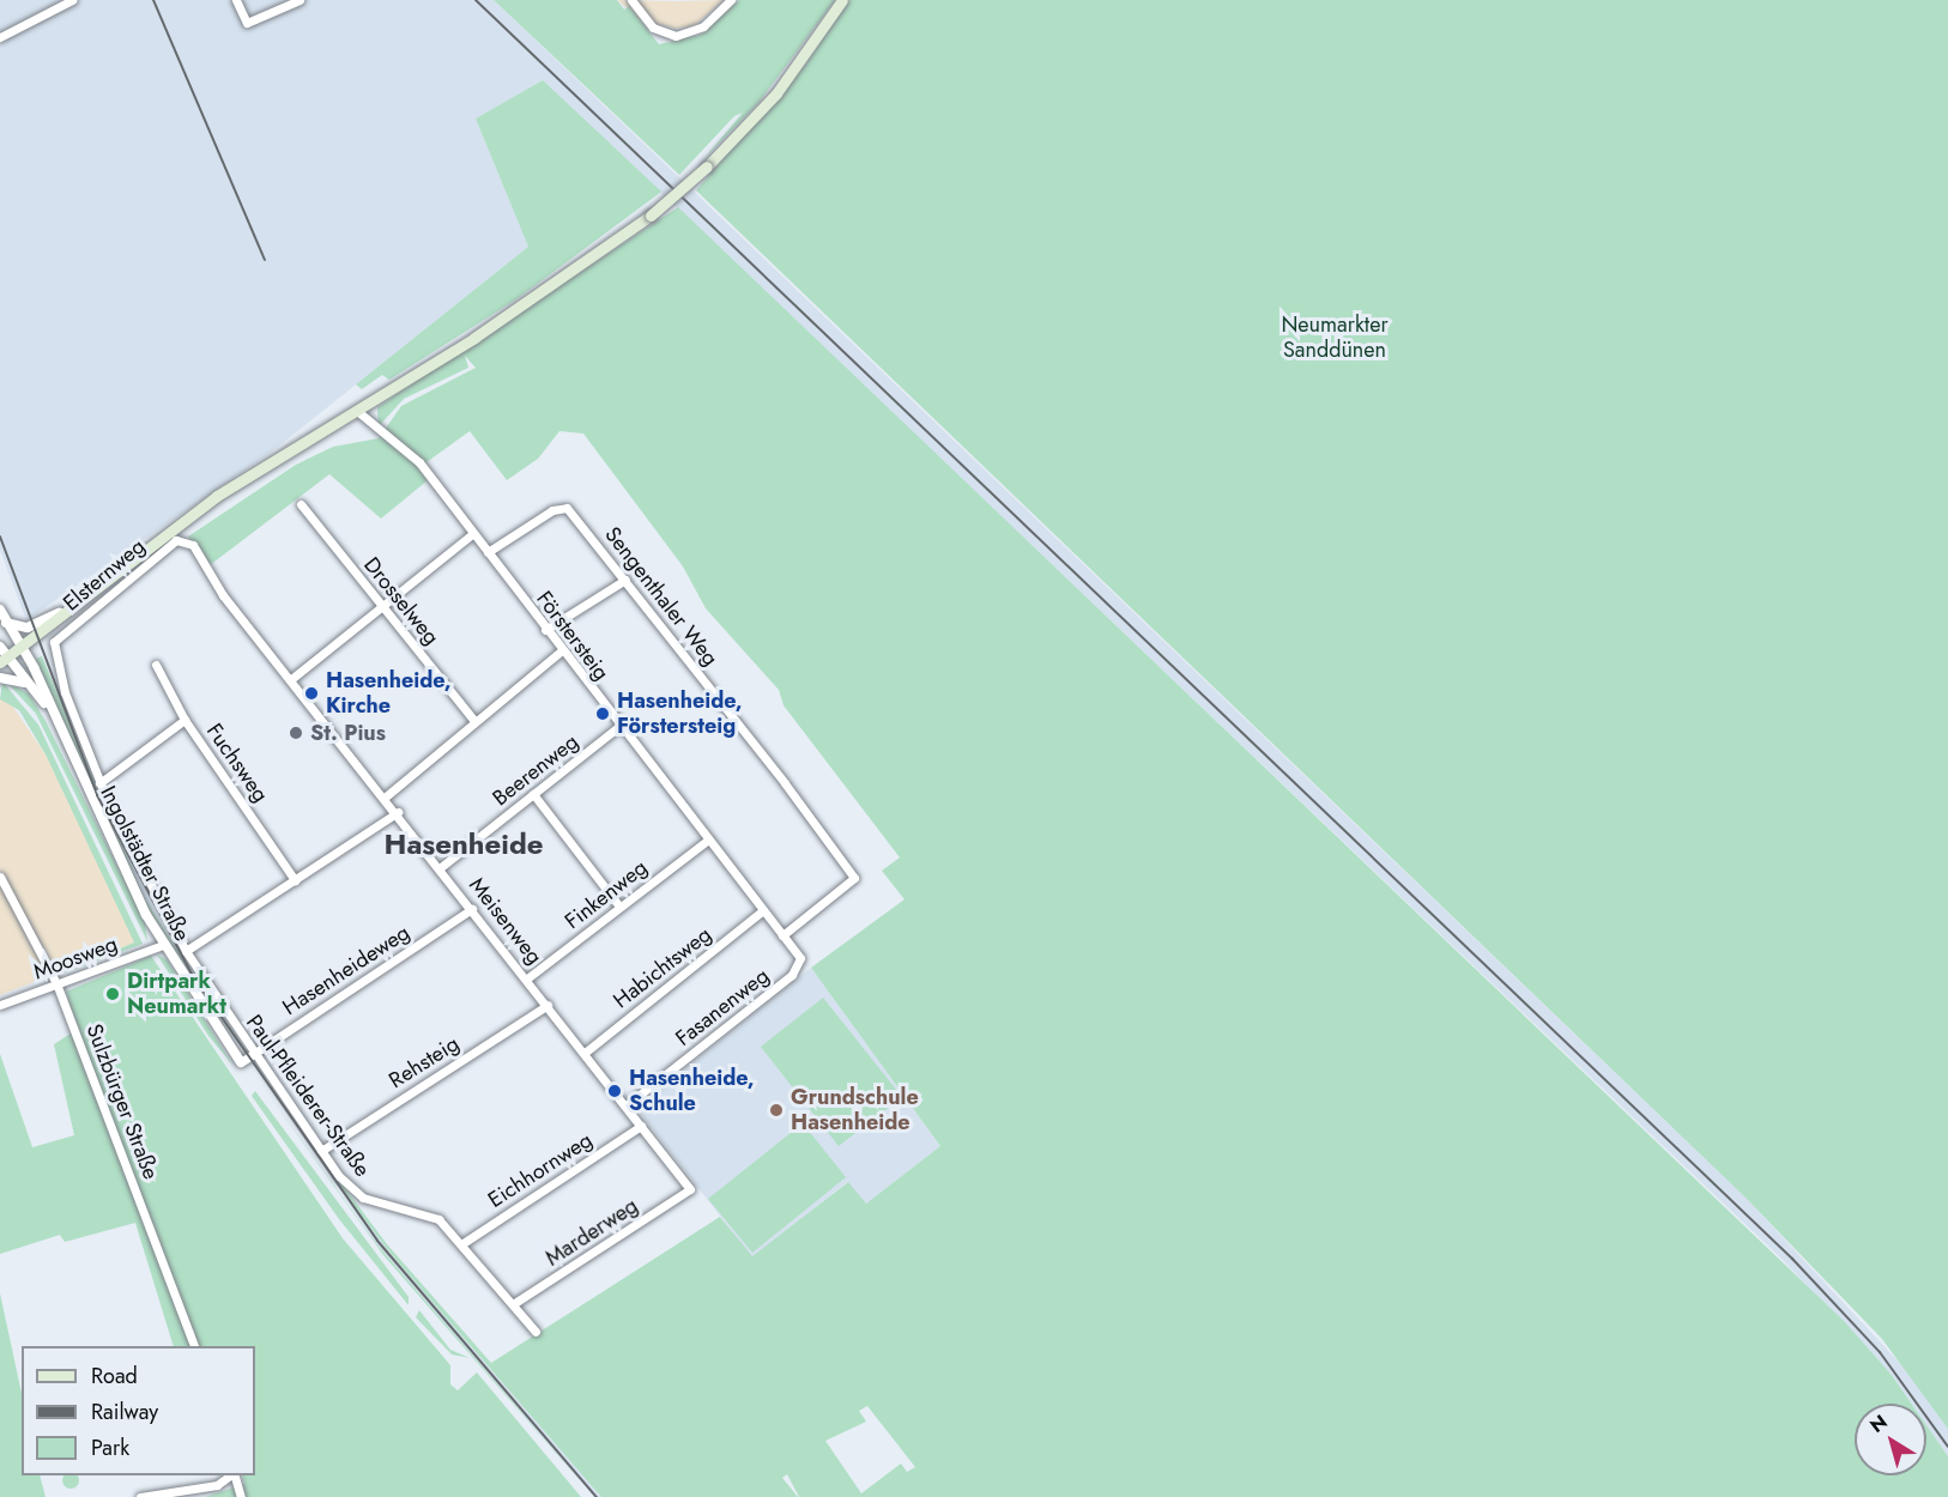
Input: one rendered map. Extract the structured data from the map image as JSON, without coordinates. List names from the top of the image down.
{
  "streets": {
    "street": [
      "Elsternweg",
      "Sengenthaler Weg",
      "Drosselweg",
      "Förstersteig",
      "Fuchsweg",
      "Beerenweg",
      "Ingolstädter Straße",
      "Finkenweg",
      "Meisenweg",
      "Moosweg",
      "Habichtsweg",
      "Hasenheideweg",
      "Fasanenweg",
      "Rehsteig",
      "Paul-Pfleiderer-Straße",
      "Sulzbürger Straße",
      "Eichhornweg",
      "Marderweg"
    ]
  },
  "crossings": [
    ["Elsternweg", "Meisenweg"],
    ["Elsternweg", "Paul-Pfleiderer-Straße"],
    ["Sengenthaler Weg", "Förstersteig"],
    ["Förstersteig", "Beerenweg"],
    ["Förstersteig", "Finkenweg"],
    ["Förstersteig", "Habichtsweg"],
    ["Förstersteig", "Fasanenweg"],
    ["Beerenweg", "Meisenweg"],
    ["Ingolstädter Straße", "Moosweg"],
    ["Ingolstädter Straße", "Hasenheideweg"],
    ["Finkenweg", "Meisenweg"],
    ["Meisenweg", "Habichtsweg"],
    ["Meisenweg", "Hasenheideweg"],
    ["Meisenweg", "Fasanenweg"],
    ["Meisenweg", "Rehsteig"],
    ["Meisenweg", "Eichhornweg"],
    ["Meisenweg", "Marderweg"],
    ["Moosweg", "Sulzbürger Straße"],
    ["Hasenheideweg", "Paul-Pfleiderer-Straße"],
    ["Rehsteig", "Paul-Pfleiderer-Straße"],
    ["Paul-Pfleiderer-Straße", "Eichhornweg"],
    ["Paul-Pfleiderer-Straße", "Marderweg"]
  ],
  "districts": ["Hasenheide"],
  "parks": ["Neumarkter Sanddünen"],
  "places": [
    "Hasenheide, Kirche",
    "Hasenheide, Förstersteig",
    "St. Pius",
    "Dirtpark Neumarkt",
    "Hasenheide, Schule",
    "Grundschule Hasenheide"
  ],
  "legend": ["Road", "Railway", "Park"],
  "north": "top left"
}
